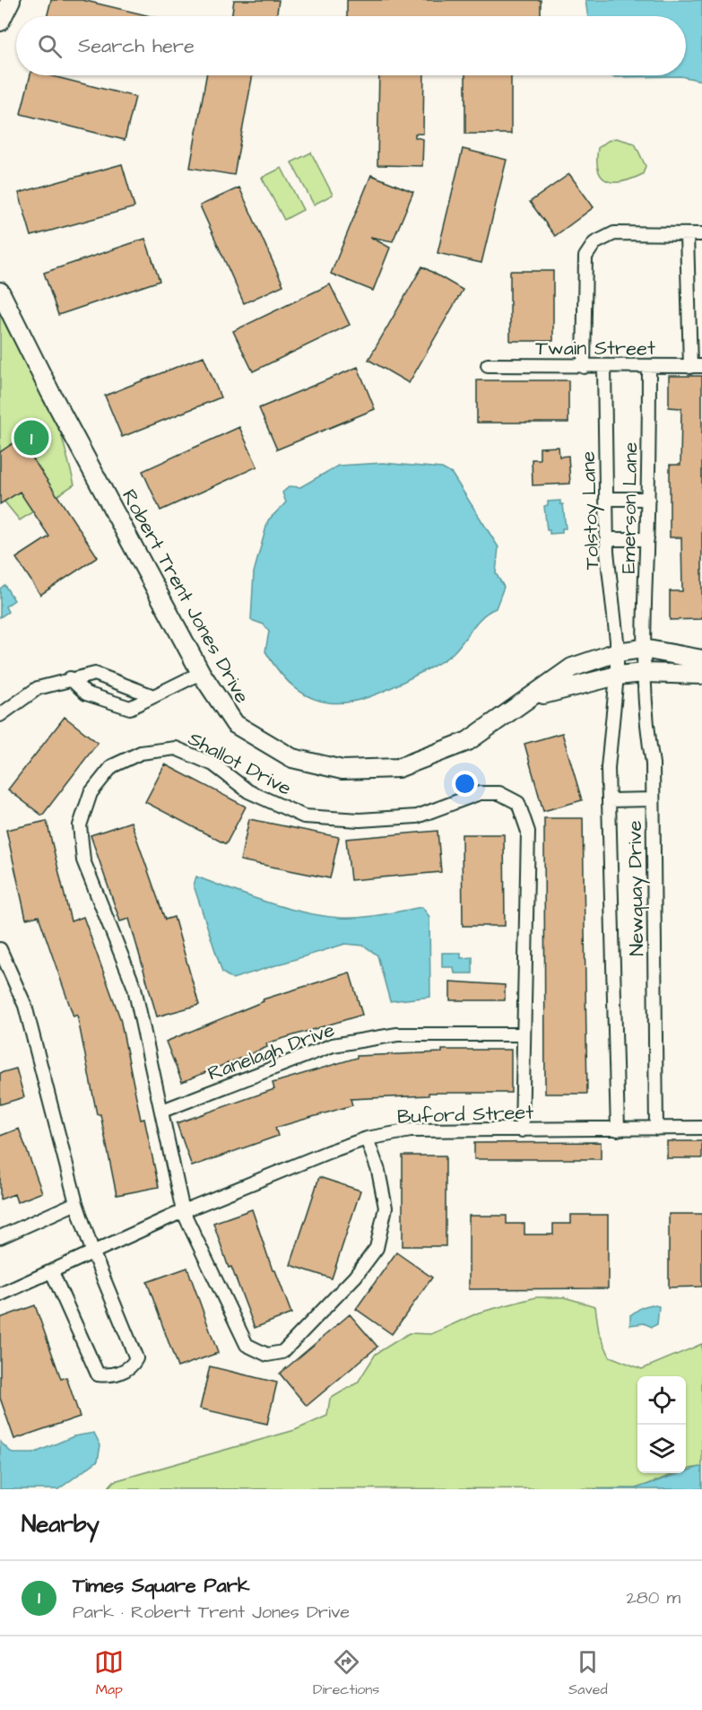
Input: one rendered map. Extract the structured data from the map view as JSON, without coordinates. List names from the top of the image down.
{
  "streets": {
    "street": [
      "Twain Street",
      "Emerson Lane",
      "Tolstoy Lane",
      "Robert Trent Jones Drive",
      "Shallot Drive",
      "Newquay Drive",
      "Ranelagh Drive",
      "Buford Street"
    ]
  },
  "crossings": [
    ["Twain Street", "Emerson Lane"],
    ["Twain Street", "Tolstoy Lane"],
    ["Emerson Lane", "Robert Trent Jones Drive"],
    ["Emerson Lane", "Newquay Drive"],
    ["Tolstoy Lane", "Robert Trent Jones Drive"],
    ["Tolstoy Lane", "Newquay Drive"],
    ["Robert Trent Jones Drive", "Newquay Drive"],
    ["Shallot Drive", "Ranelagh Drive"],
    ["Shallot Drive", "Buford Street"],
    ["Newquay Drive", "Buford Street"]
  ],
  "page": {
    "search": "Search here",
    "pins": "1",
    "heading": "Nearby",
    "list": [
      {
        "mark": "1",
        "name": "Times Square Park",
        "note": "Park · Robert Trent Jones Drive",
        "value": "280 m"
      }
    ],
    "nav": ["Map", "Directions", "Saved"]
  }
}
